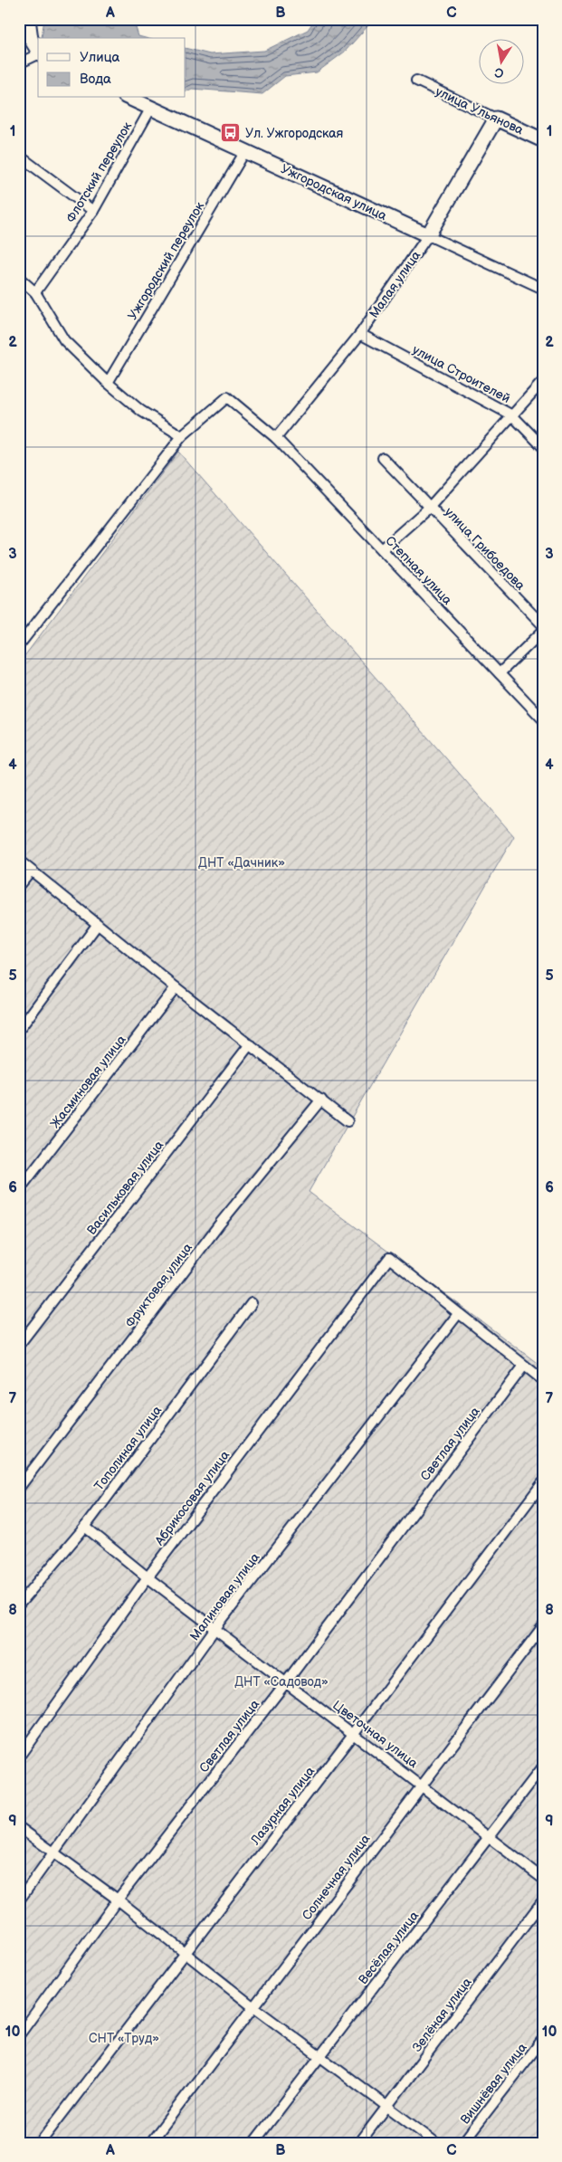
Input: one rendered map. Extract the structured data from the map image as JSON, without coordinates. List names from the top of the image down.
{
  "streets": {
    "street": [
      "улица Ульянова",
      "Флотский переулок",
      "Ужгородская улица",
      "Ужгородский переулок",
      "Малая улица",
      "улица Строителей",
      "улица Грибоедова",
      "Степная улица",
      "Жасминовая улица",
      "Васильковая улица",
      "Фруктовая улица",
      "Светлая улица",
      "Тополиная улица",
      "Абрикосовая улица",
      "Малиновая улица",
      "Цветочная улица",
      "Лазурная улица",
      "Солнечная улица",
      "Весёлая улица",
      "Зелёная улица",
      "Вишнёвая улица"
    ]
  },
  "crossings": [
    ["улица Ульянова", "Малая улица"],
    ["Флотский переулок", "Ужгородская улица"],
    ["Ужгородская улица", "Ужгородский переулок"],
    ["Ужгородская улица", "Малая улица"],
    ["Малая улица", "улица Строителей"],
    ["Малая улица", "Степная улица"],
    ["улица Строителей", "улица Грибоедова"],
    ["улица Грибоедова", "Степная улица"],
    ["Светлая улица", "Цветочная улица"],
    ["Тополиная улица", "Цветочная улица"],
    ["Абрикосовая улица", "Малиновая улица"],
    ["Абрикосовая улица", "Цветочная улица"],
    ["Малиновая улица", "Цветочная улица"],
    ["Цветочная улица", "Лазурная улица"],
    ["Цветочная улица", "Солнечная улица"],
    ["Цветочная улица", "Весёлая улица"]
  ],
  "parks": ["ДНТ «Дачник»", "ДНТ «Садовод»", "СНТ «Труд»"],
  "places": {
    "bus stop": ["Ул. Ужгородская"]
  },
  "legend": ["Улица", "Вода"],
  "north": "bottom",
  "grid": {
    "columns": ["A", "B", "C"],
    "rows": [
      "1",
      "2",
      "3",
      "4",
      "5",
      "6",
      "7",
      "8",
      "9",
      "10"
    ]
  }
}
